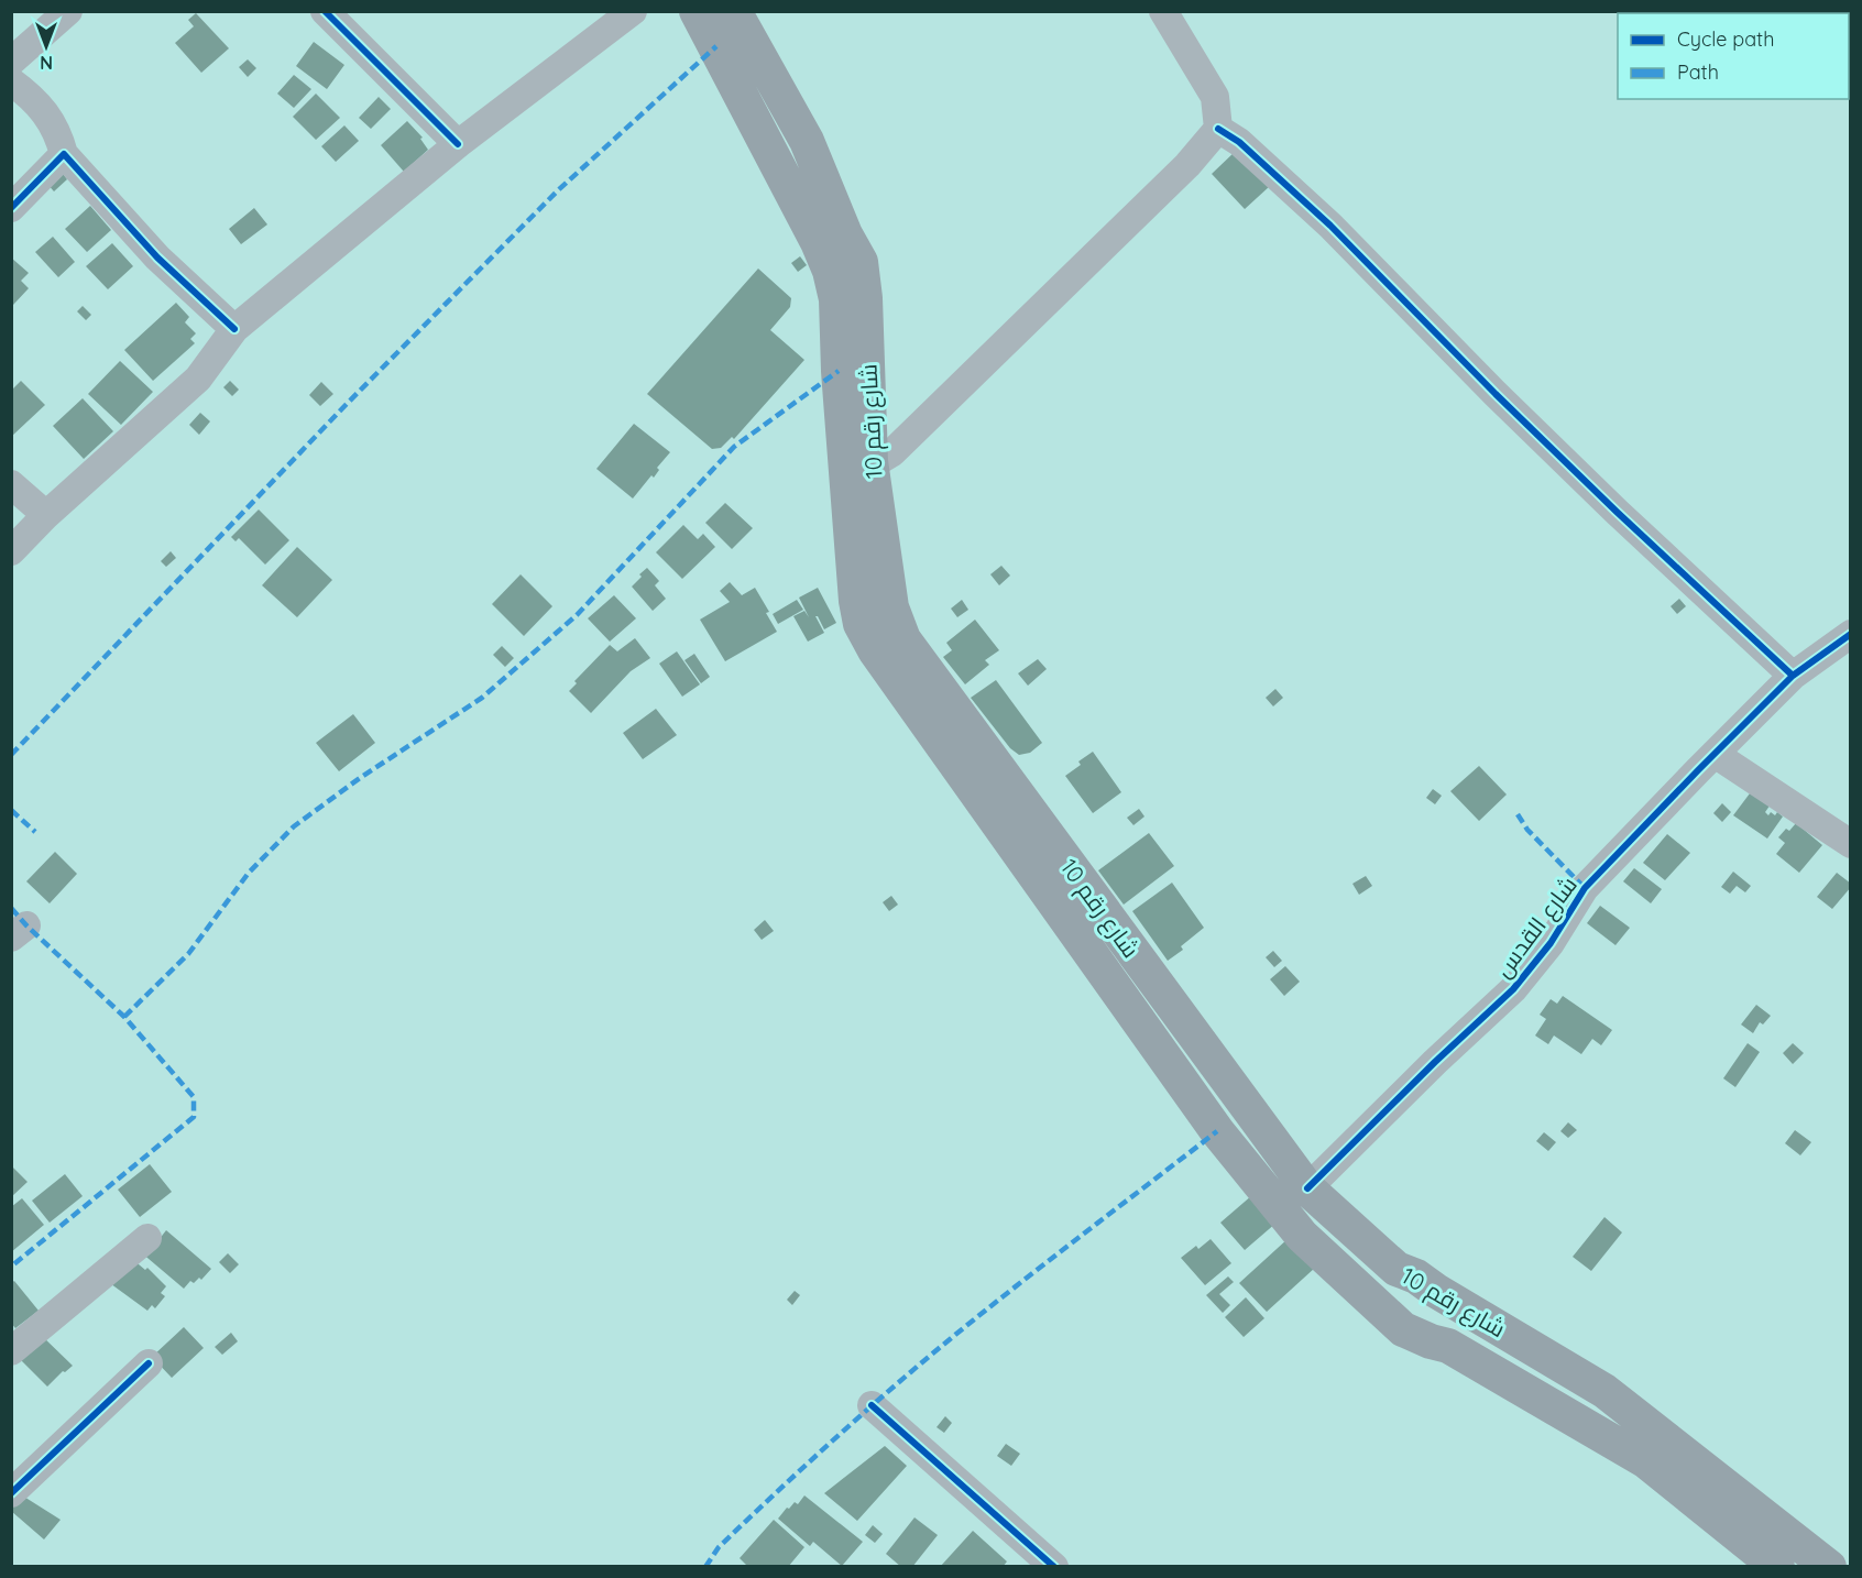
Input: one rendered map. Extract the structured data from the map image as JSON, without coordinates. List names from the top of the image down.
{
  "streets": {
    "main road": ["شارع رقم 10"],
    "street": ["شارع القدس"]
  },
  "crossings": [
    ["شارع رقم 10", "شارع القدس"]
  ],
  "legend": ["Cycle path", "Path"],
  "north": "bottom"
}
